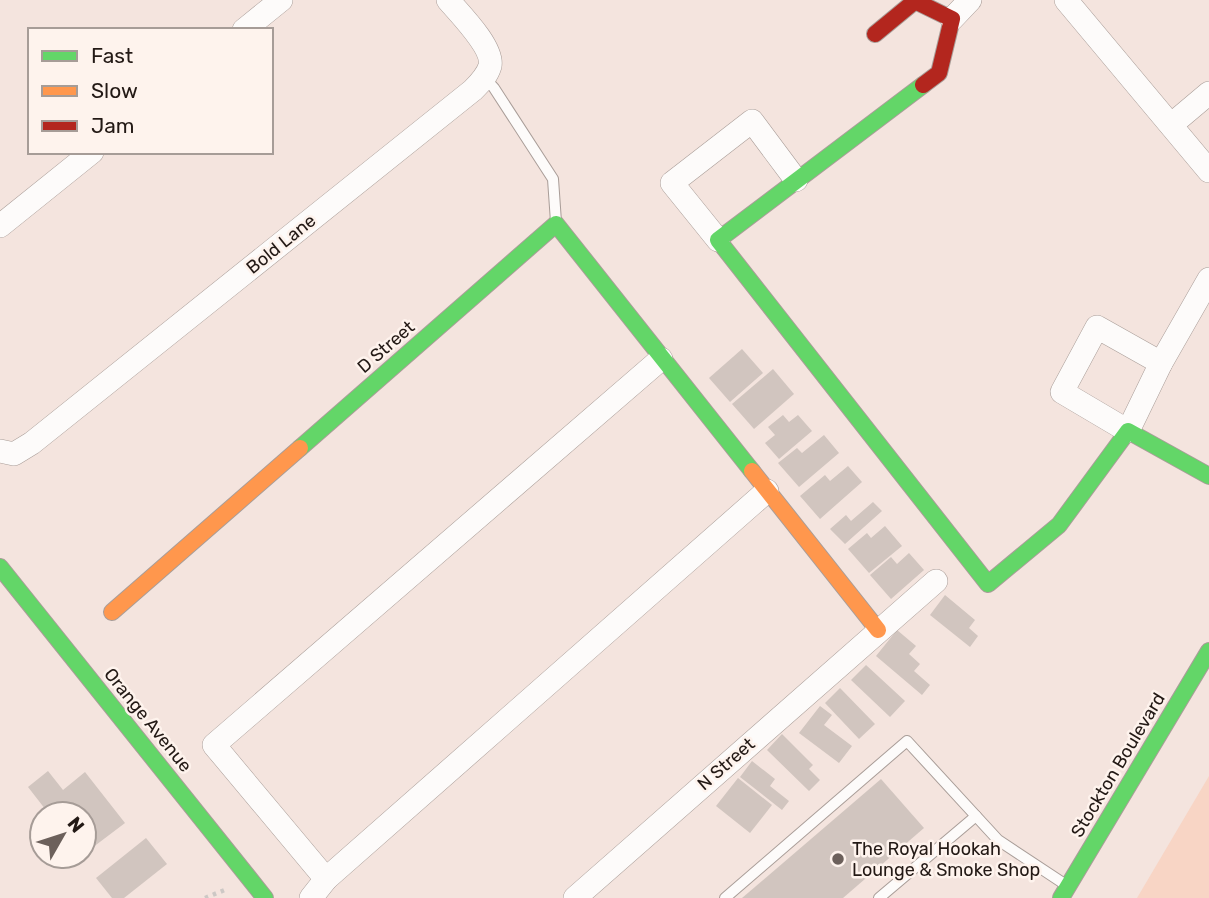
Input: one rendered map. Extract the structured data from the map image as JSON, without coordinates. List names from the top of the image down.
{
  "streets": {
    "street": [
      "Bold Lane",
      "D Street",
      "Orange Avenue",
      "N Street",
      "Stockton Boulevard"
    ]
  },
  "places": ["The Royal Hookah Lounge & Smoke Shop"],
  "legend": ["Fast", "Slow", "Jam"],
  "north": "top right"
}
